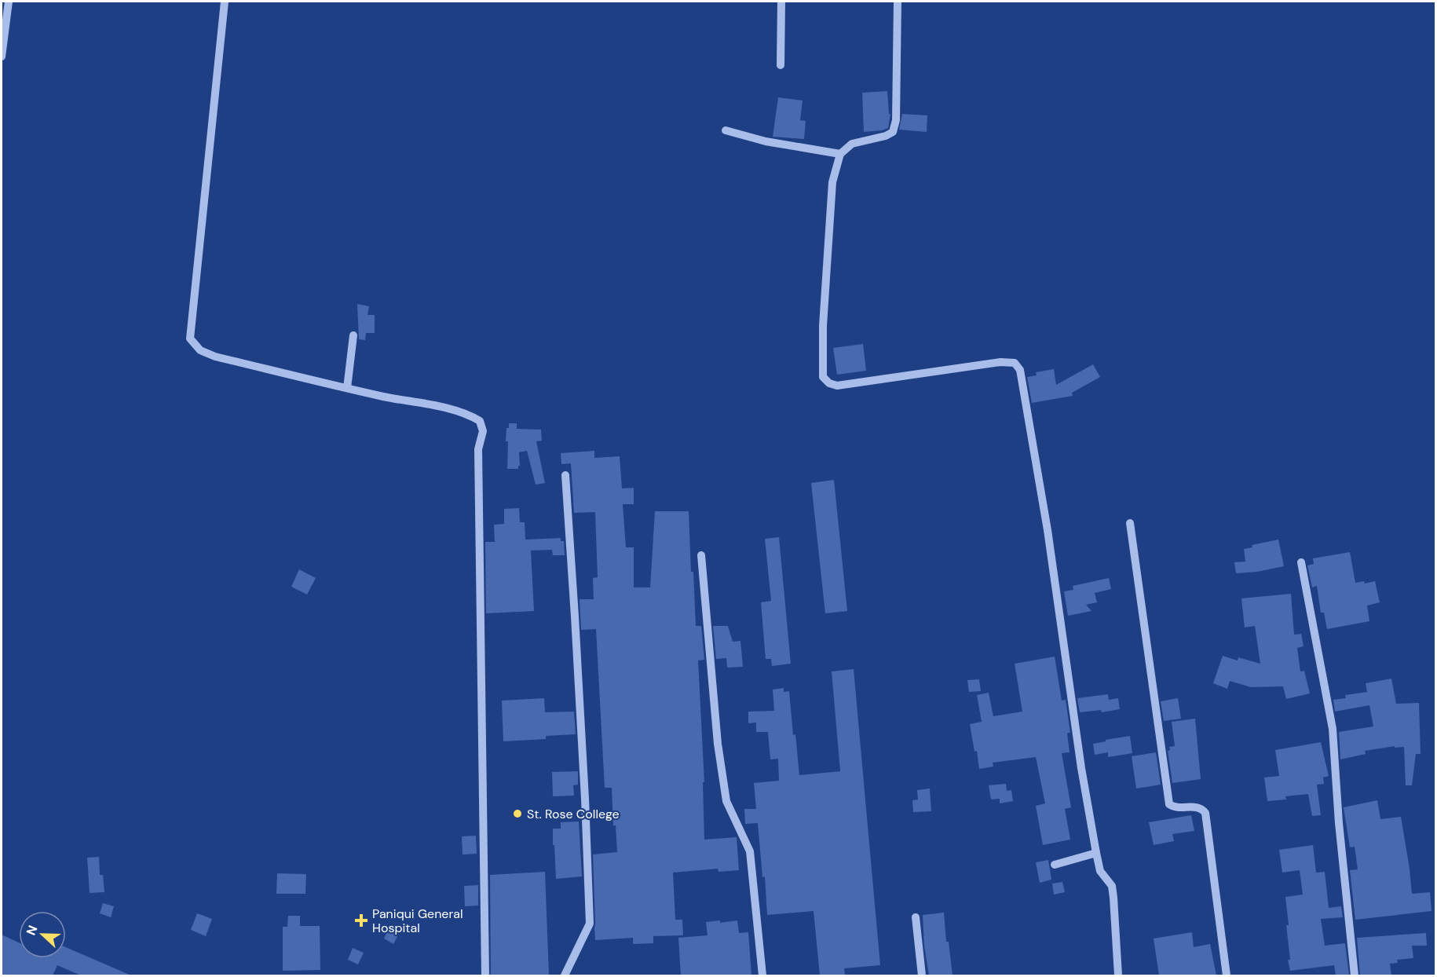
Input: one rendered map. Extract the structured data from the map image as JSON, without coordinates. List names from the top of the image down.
{
  "places": {
    "other": ["St. Rose College"],
    "health": ["Paniqui General Hospital"]
  },
  "north": "left"
}
